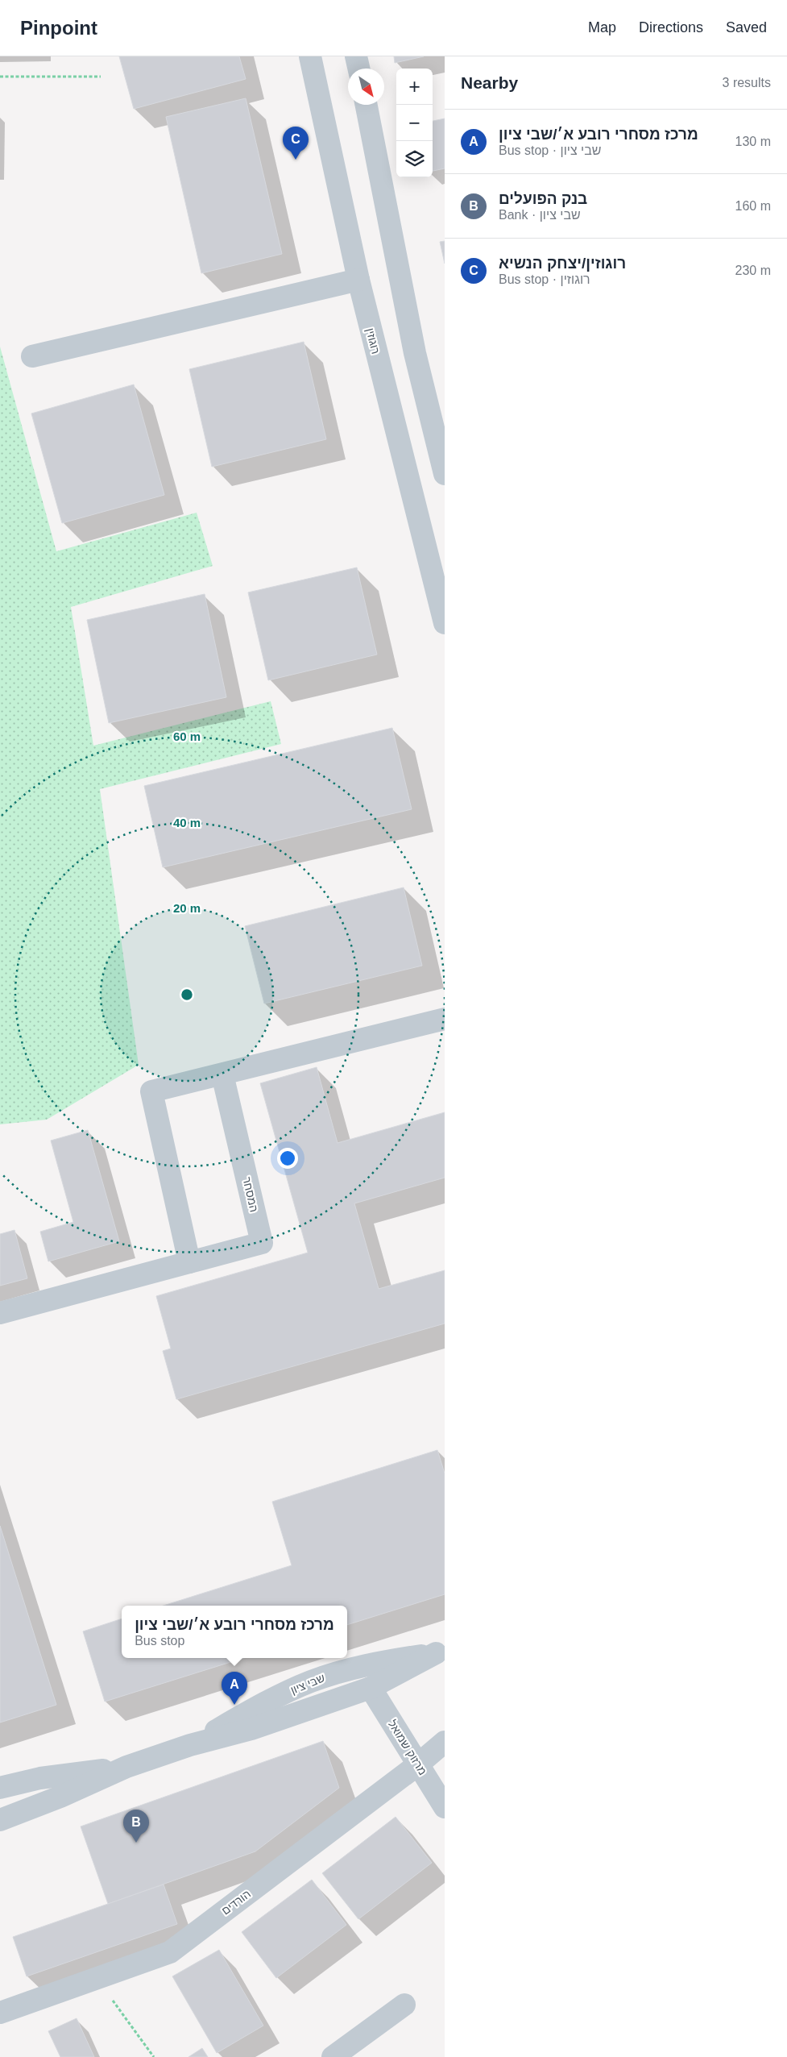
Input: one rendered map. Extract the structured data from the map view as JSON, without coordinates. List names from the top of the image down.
{
  "streets": {
    "street": [
      "רוגוזין",
      "המסחר",
      "שבי ציון",
      "מרזוק שמואל",
      "הורדים"
    ]
  },
  "crossings": [
    ["שבי ציון", "מרזוק שמואל"],
    ["מרזוק שמואל", "הורדים"]
  ],
  "north": "bottom right",
  "page": {
    "header": "Pinpoint",
    "nav": ["Map", "Directions", "Saved"],
    "heading": ["Nearby", "3 results"],
    "map_buttons": ["+", "−"],
    "list": [
      {
        "mark": "A",
        "name": "מרכז מסחרי רובע א׳/שבי ציון",
        "note": "Bus stop · שבי ציון",
        "value": "130 m"
      },
      {
        "mark": "B",
        "name": "בנק הפועלים",
        "note": "Bank · שבי ציון",
        "value": "160 m"
      },
      {
        "mark": "C",
        "name": "רוגוזין/יצחק הנשיא",
        "note": "Bus stop · רוגוזין",
        "value": "230 m"
      }
    ],
    "pins": ["C", "A", "B"],
    "popup": ["מרכז מסחרי רובע א׳/שבי ציון", "Bus stop"]
  },
  "rings": ["60 m", "40 m", "20 m"]
}
